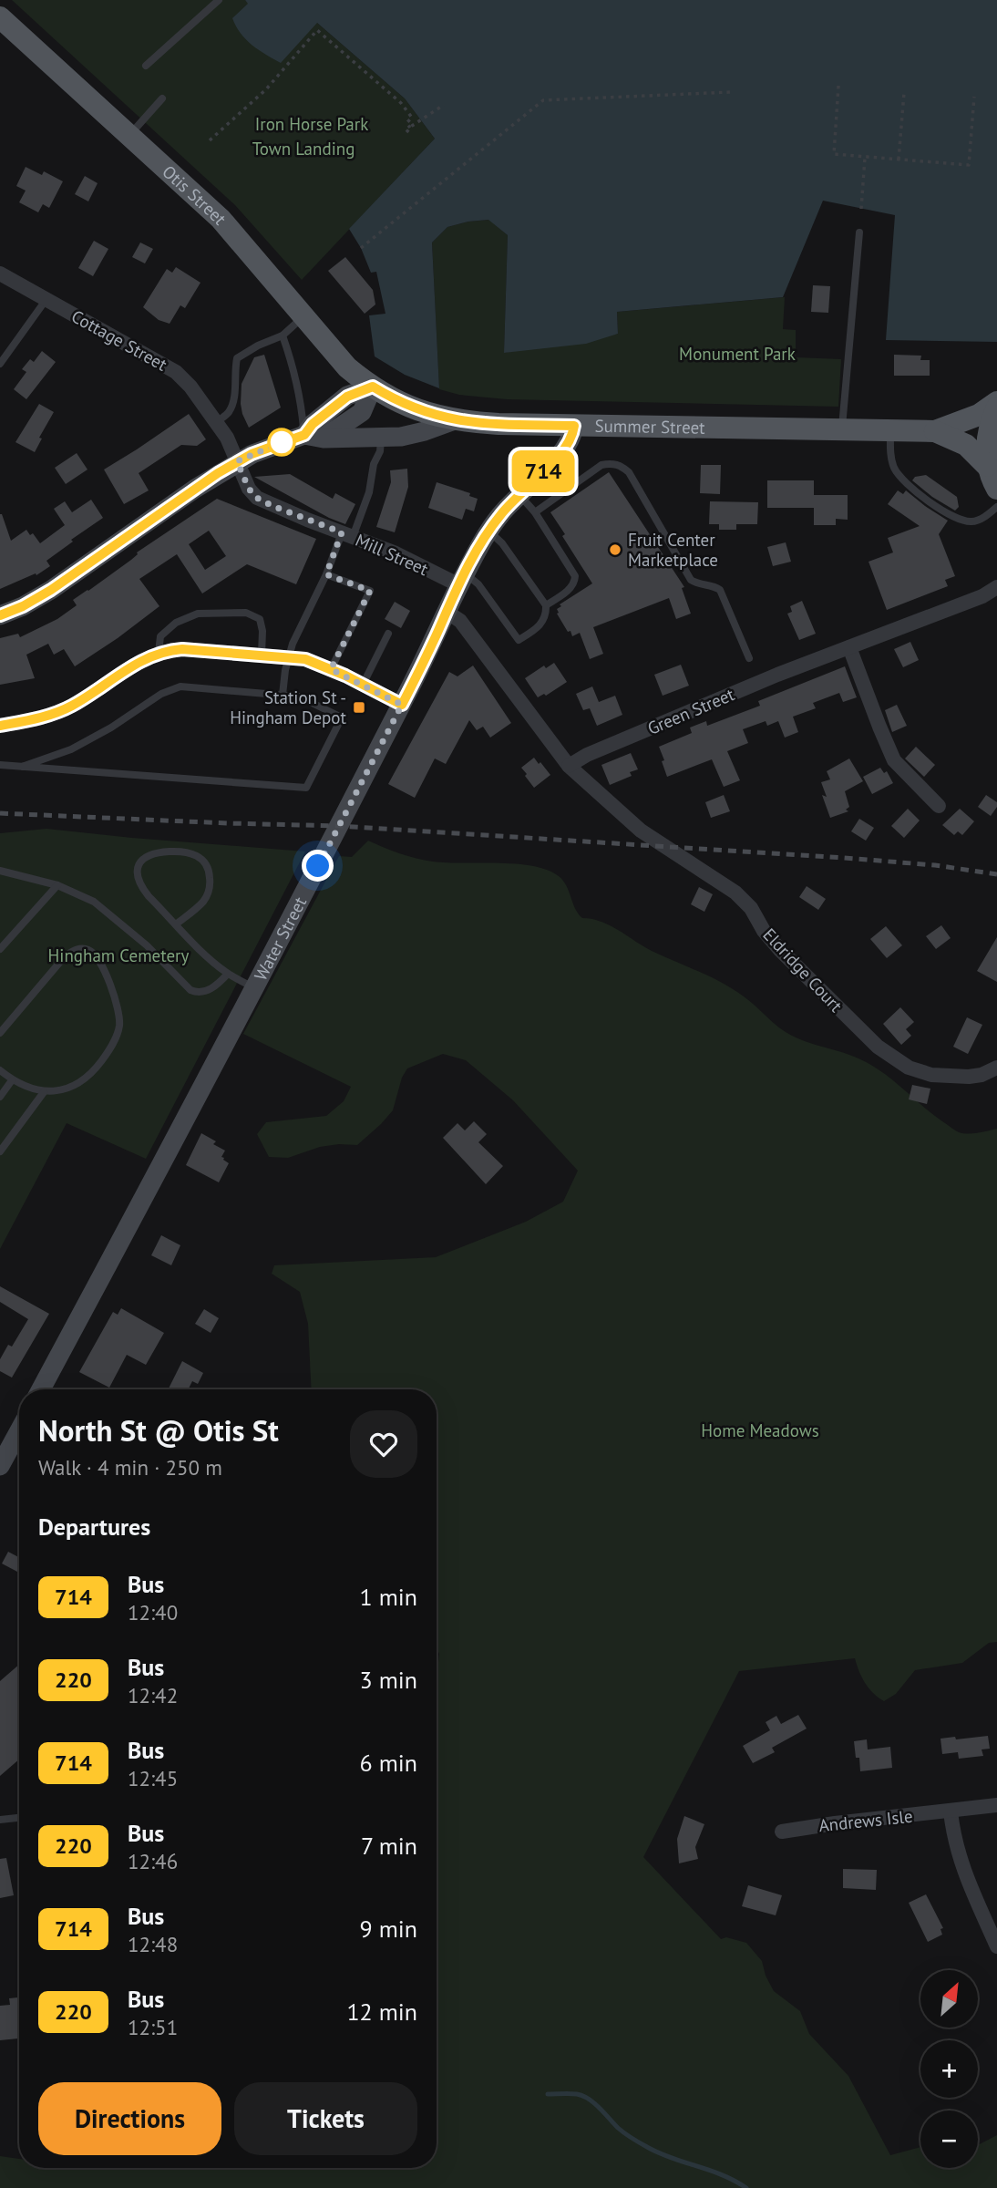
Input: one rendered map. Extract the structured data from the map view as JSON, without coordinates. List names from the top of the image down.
{
  "streets": {
    "main road": ["Otis Street", "Summer Street", "Water Street"],
    "street": [
      "Cottage Street",
      "Mill Street",
      "Green Street",
      "Eldridge Court",
      "Andrews Isle"
    ]
  },
  "crossings": [
    ["Otis Street", "Summer Street"],
    ["Cottage Street", "Mill Street"],
    ["Summer Street", "Water Street"],
    ["Mill Street", "Water Street"],
    ["Green Street", "Eldridge Court"]
  ],
  "parks": [
    "Iron Horse Park",
    "Town Landing",
    "Monument Park",
    "Hingham Cemetery",
    "Home Meadows"
  ],
  "places": {
    "other": ["Fruit Center Marketplace"],
    "transit": ["Station St - Hingham Depot"]
  },
  "lines": ["bus line 714"],
  "north": "top right",
  "page": {
    "on_map": "714",
    "heading": [
      ["North St @ Otis St", "Walk · 4 min · 250 m"],
      "Departures"
    ],
    "list": [
      {
        "mark": "714",
        "name": "Bus",
        "note": "12:40",
        "value": "1 min"
      },
      {
        "mark": "220",
        "name": "Bus",
        "note": "12:42",
        "value": "3 min"
      },
      {
        "mark": "714",
        "name": "Bus",
        "note": "12:45",
        "value": "6 min"
      },
      {
        "mark": "220",
        "name": "Bus",
        "note": "12:46",
        "value": "7 min"
      },
      {
        "mark": "714",
        "name": "Bus",
        "note": "12:48",
        "value": "9 min"
      },
      {
        "mark": "220",
        "name": "Bus",
        "note": "12:51",
        "value": "12 min"
      }
    ],
    "map_buttons": ["+", "−"],
    "buttons": ["Directions", "Tickets"]
  }
}
